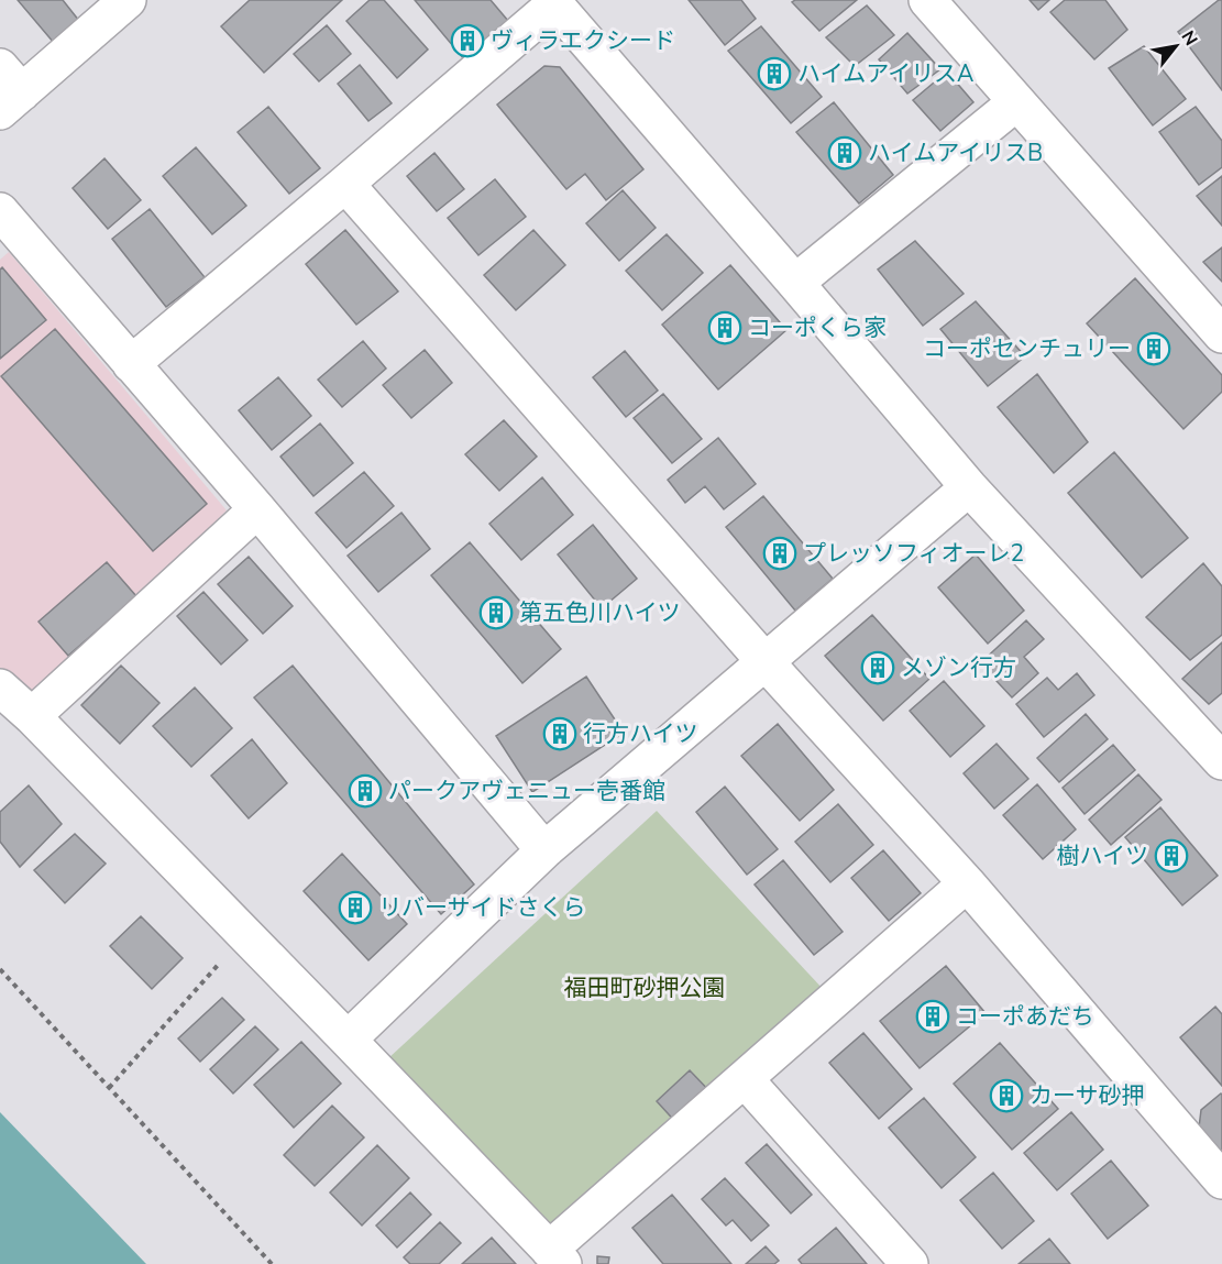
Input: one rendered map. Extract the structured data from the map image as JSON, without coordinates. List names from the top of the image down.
{
  "parks": ["福田町砂押公園"],
  "places": {
    "building": [
      "ヴィラエクシード",
      "ハイムアイリスA",
      "ハイムアイリスB",
      "コーポくら家",
      "コーポセンチュリー",
      "プレッソフィオーレ2",
      "第五色川ハイツ",
      "メゾン行方",
      "行方ハイツ",
      "パークアヴェニュー壱番館",
      "樹ハイツ",
      "リバーサイドさくら",
      "コーポあだち",
      "カーサ砂押"
    ]
  },
  "north": "top right"
}
